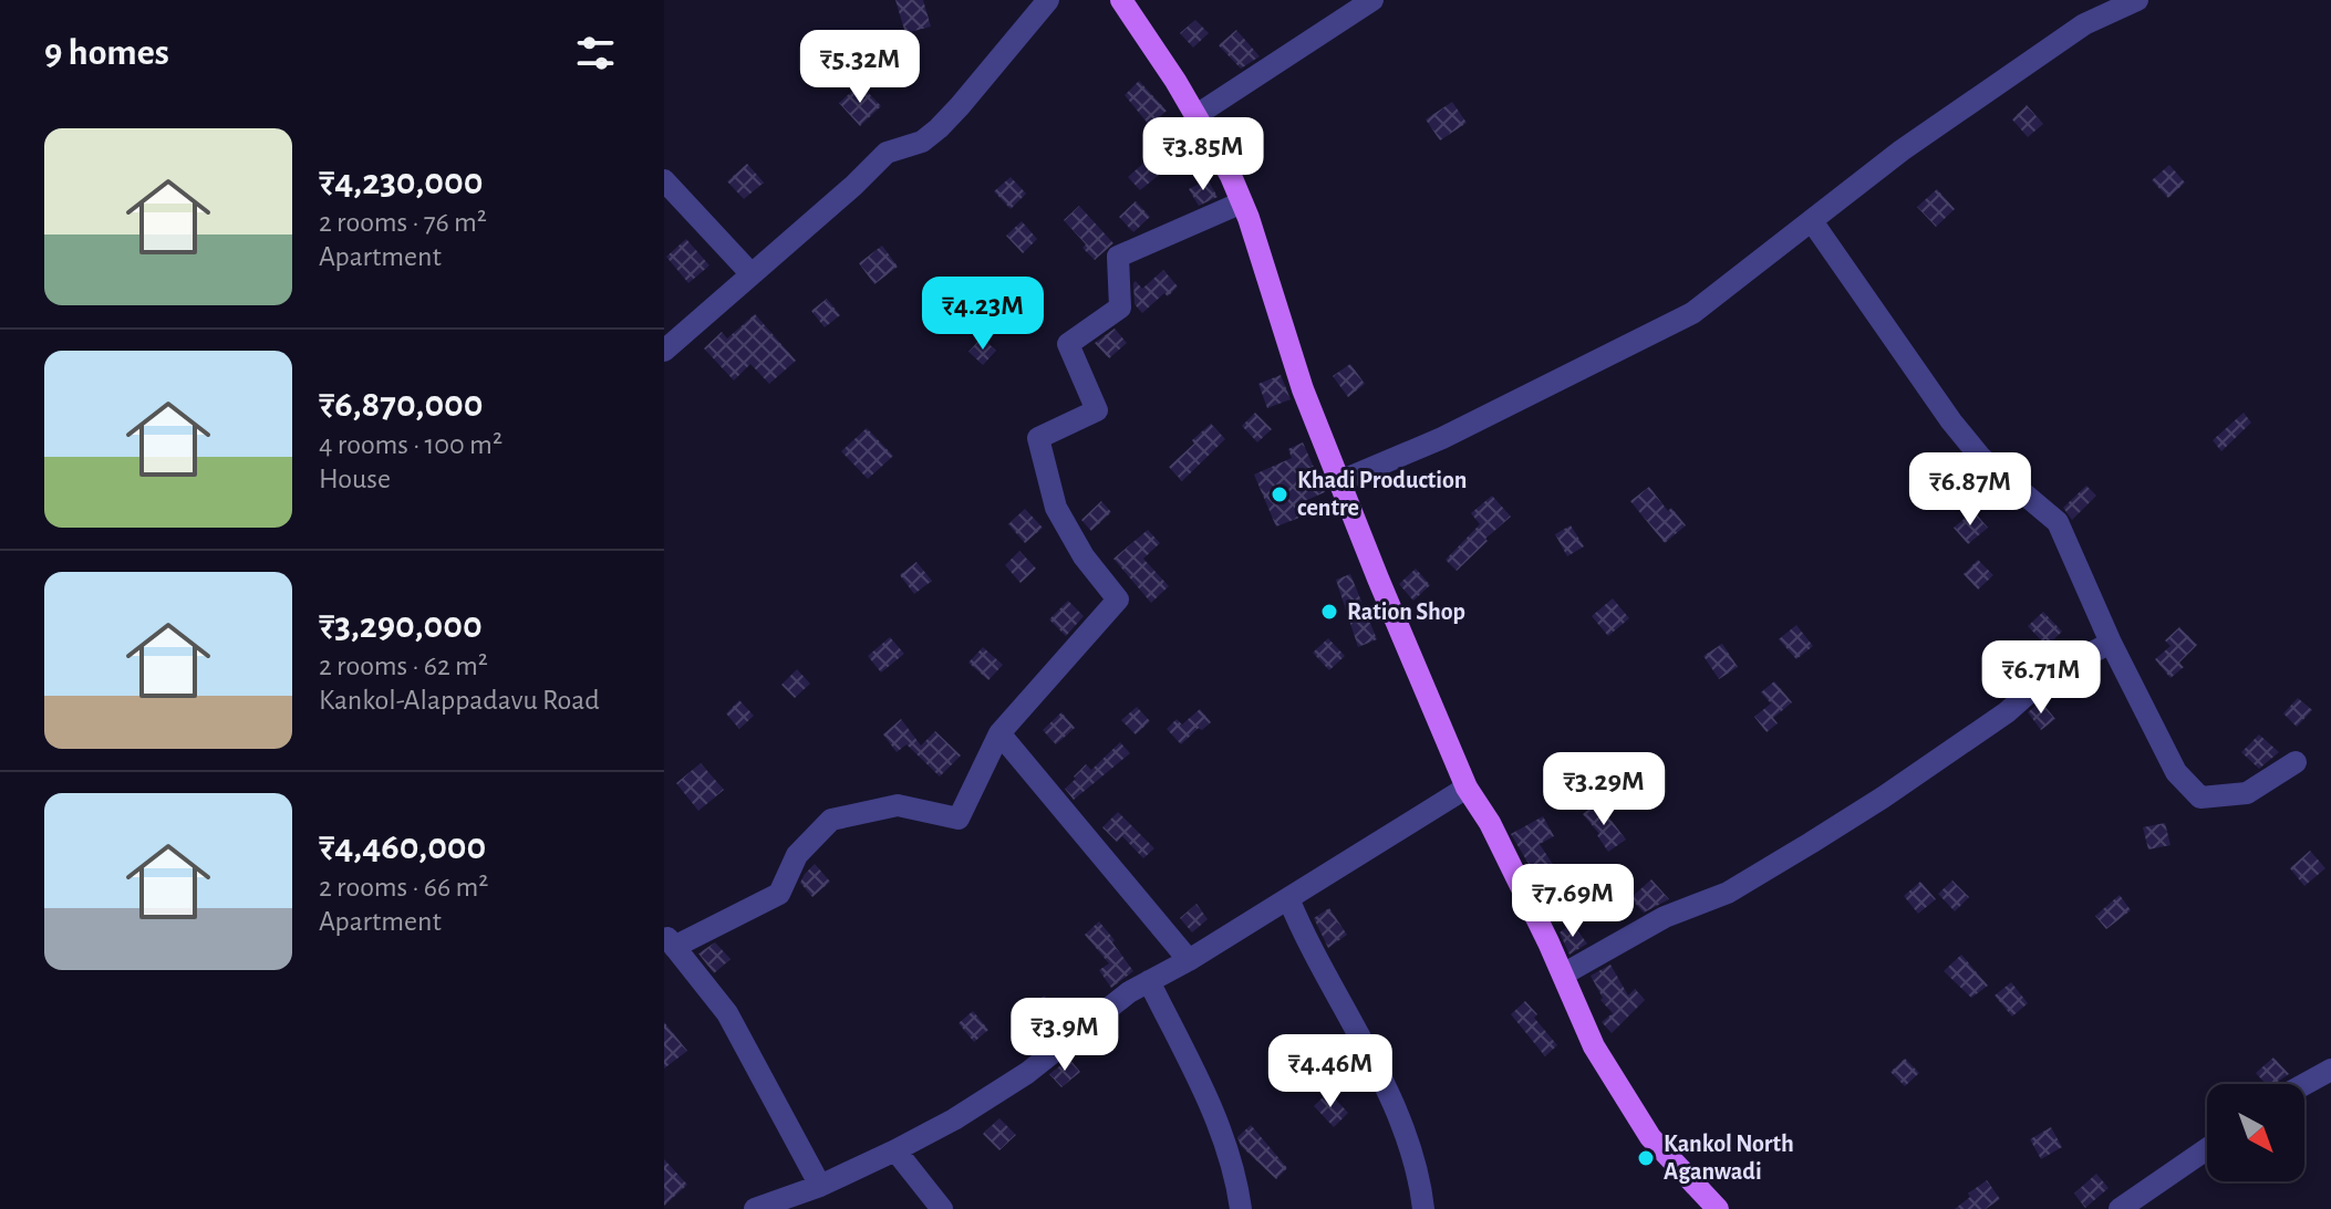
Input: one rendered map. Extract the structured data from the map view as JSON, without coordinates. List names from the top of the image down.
{
  "places": ["Khadi Production centre", "Ration Shop", "Kankol North Aganwadi"],
  "north": "bottom right",
  "page": {
    "heading": "9 homes",
    "price": [
      "₹5.32M",
      "₹3.85M",
      "₹4.23M",
      "₹6.87M",
      "₹6.71M",
      "₹3.29M",
      "₹7.69M",
      "₹3.9M",
      "₹4.46M"
    ],
    "list": [
      {
        "name": "₹4,230,000",
        "note": "2 rooms · 76 m² · Apartment"
      },
      {
        "name": "₹6,870,000",
        "note": "4 rooms · 100 m² · House"
      },
      {
        "name": "₹3,290,000",
        "note": "2 rooms · 62 m² · Kankol-Alappadavu Road"
      },
      {
        "name": "₹4,460,000",
        "note": "2 rooms · 66 m² · Apartment"
      }
    ]
  }
}
